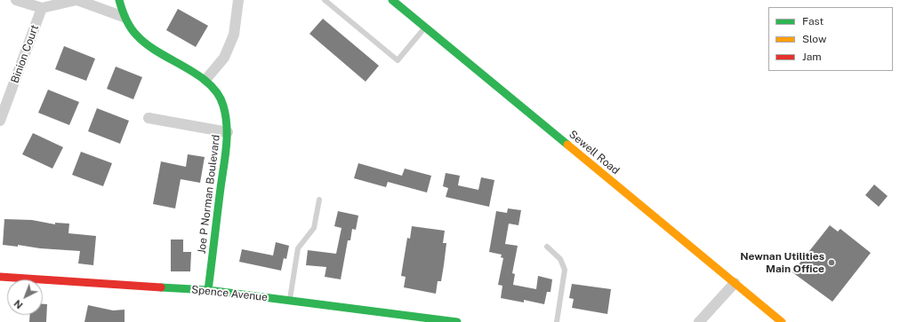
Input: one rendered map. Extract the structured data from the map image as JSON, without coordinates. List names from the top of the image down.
{
  "streets": {
    "street": [
      "Binion Court",
      "Sewell Road",
      "Joe P Norman Boulevard",
      "Spence Avenue"
    ]
  },
  "crossings": [
    ["Joe P Norman Boulevard", "Spence Avenue"]
  ],
  "places": ["Newnan Utilities Main Office"],
  "legend": ["Fast", "Slow", "Jam"],
  "north": "bottom left"
}
